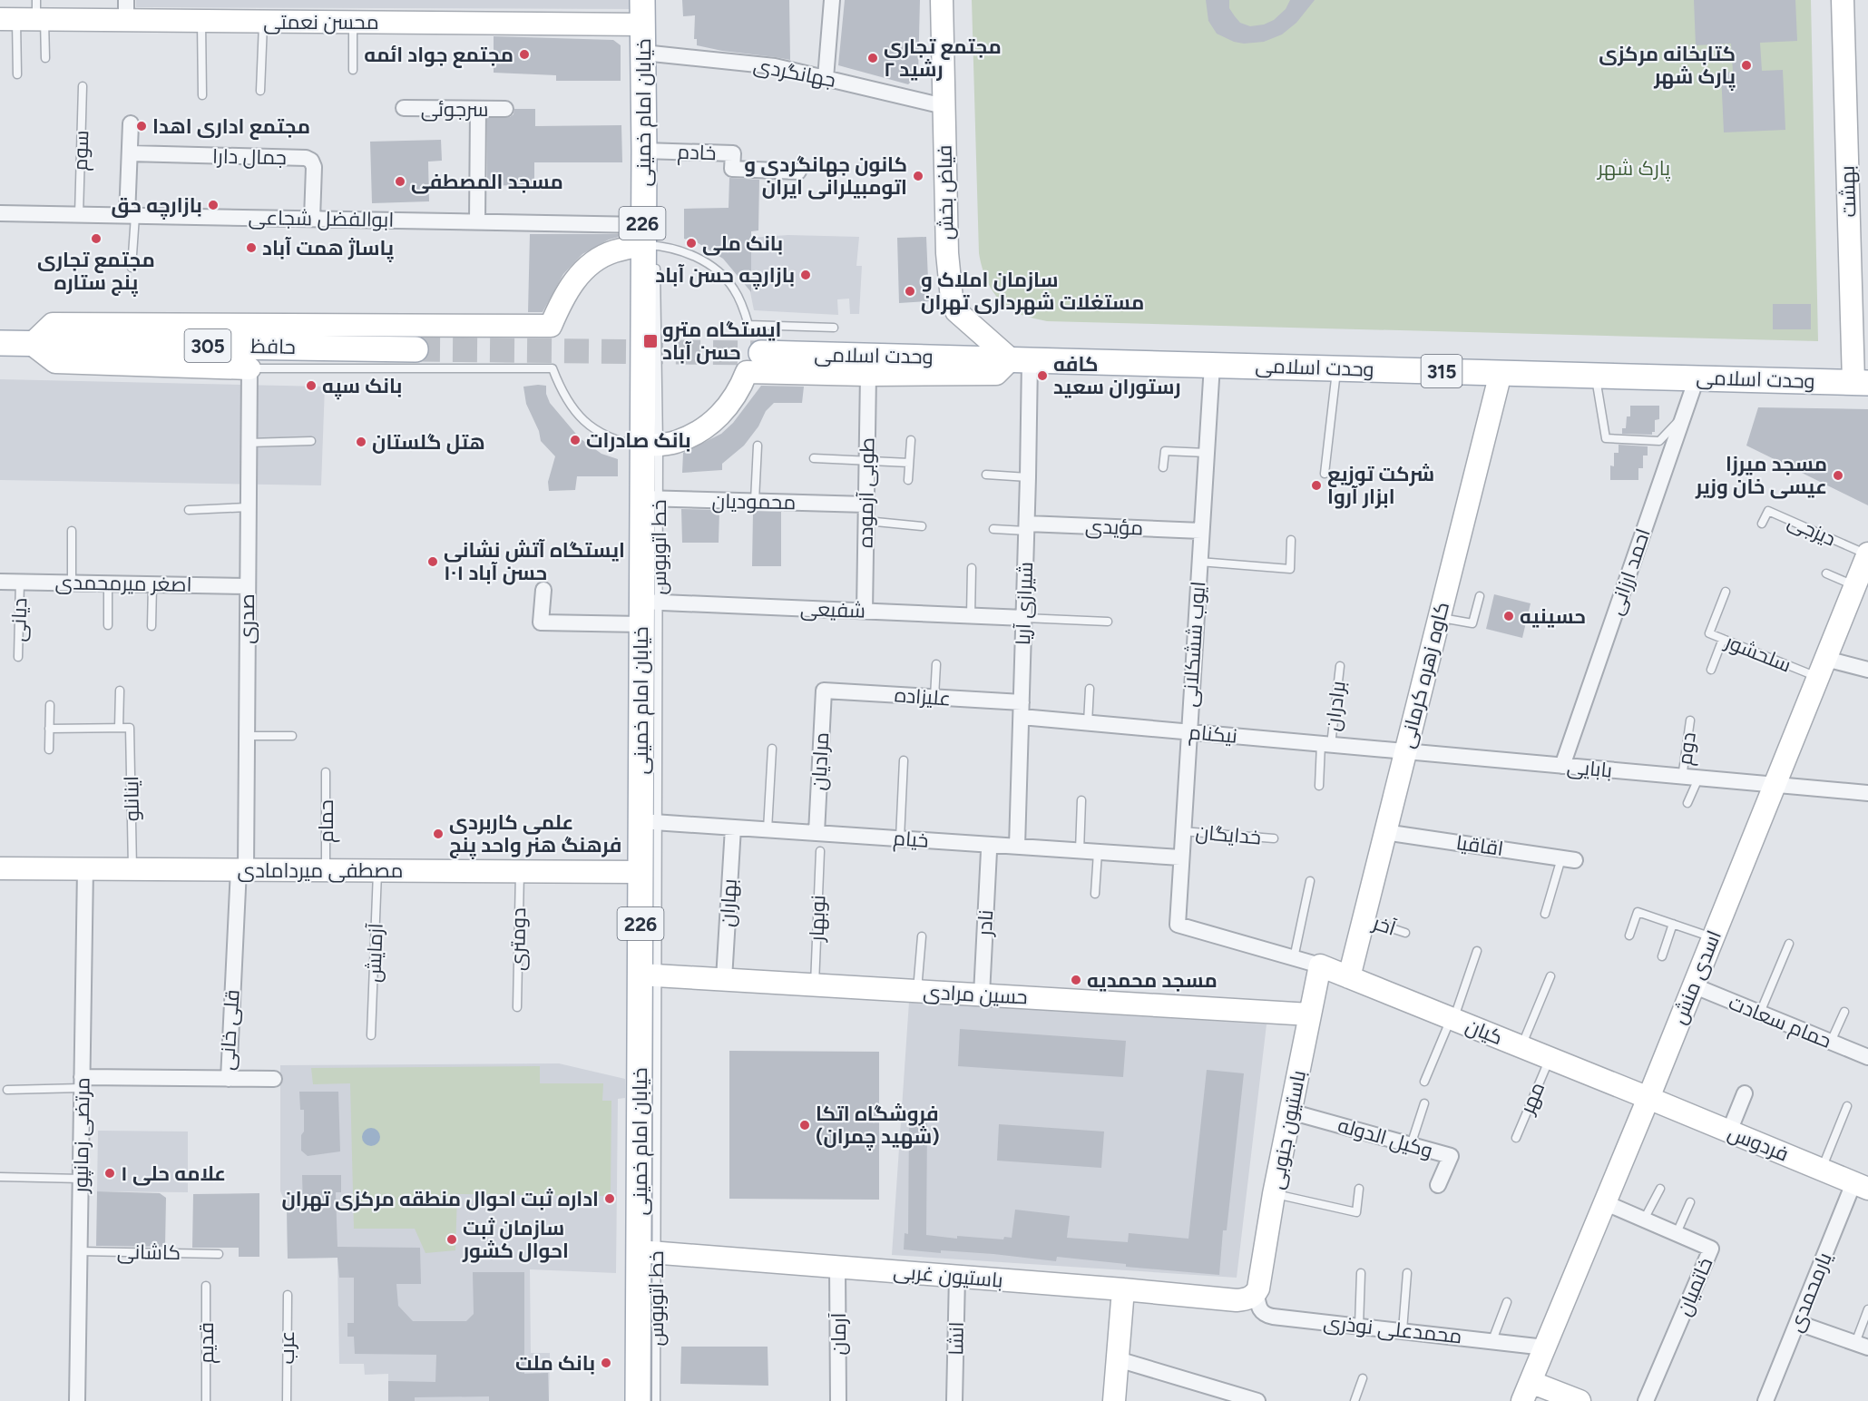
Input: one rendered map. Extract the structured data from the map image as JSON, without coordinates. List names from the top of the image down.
{
  "streets": {
    "main road": [
      "خیابان امام خمینی",
      "226",
      "305",
      "حافظ",
      "وحدت اسلامی",
      "315"
    ],
    "street": [
      "محسن نعمتی",
      "جهانگردی",
      "سرجوئی",
      "خادم",
      "جمال دارا",
      "بهشت",
      "فیاض بخش",
      "ابوالفضل شجاعی",
      "طوبی آزموده",
      "محمودیان",
      "مؤیدی",
      "احمد ارزانی",
      "اصغر میرمحمدی",
      "شیرازی آریا",
      "شفیعی",
      "صدری",
      "ایوب ششکلانی",
      "کاوه زهره کرمانی",
      "علیزاده",
      "نیکنام",
      "مرادیان",
      "بابایی",
      "خیام",
      "اقاقیا",
      "مصطفی میردامادی",
      "بهاران",
      "نادر",
      "اسدی منش",
      "حسین مرادی",
      "حمام سعادت",
      "قلی خانی",
      "کیان",
      "باستیون جنوبی",
      "مرتضی زمانپور",
      "وکیل الدوله",
      "فردوس",
      "باستیون غربی",
      "خاتمیان",
      "یارمحمدی",
      "محمدعلی نوذری",
      "آرمان",
      "انشا"
    ],
    "lane": [
      "سوم",
      "دیزجی",
      "خط اتوبوس",
      "دیانی",
      "سلحشور",
      "برادران",
      "دوم",
      "اینانلو",
      "حمام",
      "خدایگان",
      "نوبهار",
      "آخر",
      "دومتری",
      "آزمایش",
      "مهر",
      "کاشانی",
      "قدیم",
      "عرب"
    ]
  },
  "crossings": [
    ["محسن نعمتی", "خیابان امام خمینی"],
    ["جهانگردی", "خیابان امام خمینی"],
    ["جهانگردی", "فیاض بخش"],
    ["خیابان امام خمینی", "خادم"],
    ["خیابان امام خمینی", "ابوالفضل شجاعی"],
    ["خیابان امام خمینی", "305"],
    ["خیابان امام خمینی", "محمودیان"],
    ["خیابان امام خمینی", "خط اتوبوس"],
    ["خیابان امام خمینی", "شفیعی"],
    ["خیابان امام خمینی", "خیام"],
    ["خیابان امام خمینی", "مصطفی میردامادی"],
    ["خیابان امام خمینی", "حسین مرادی"],
    ["خیابان امام خمینی", "باستیون غربی"],
    ["سوم", "ابوالفضل شجاعی"],
    ["جمال دارا", "ابوالفضل شجاعی"],
    ["بهشت", "وحدت اسلامی"],
    ["فیاض بخش", "وحدت اسلامی"],
    ["فیاض بخش", "شیرازی آریا"],
    ["ابوالفضل شجاعی", "305"],
    ["305", "حافظ"],
    ["وحدت اسلامی", "احمد ارزانی"],
    ["وحدت اسلامی", "شیرازی آریا"],
    ["وحدت اسلامی", "ایوب ششکلانی"],
    ["وحدت اسلامی", "کاوه زهره کرمانی"],
    ["طوبی آزموده", "محمودیان"],
    ["طوبی آزموده", "شفیعی"],
    ["مؤیدی", "شیرازی آریا"],
    ["مؤیدی", "ایوب ششکلانی"],
    ["دیزجی", "اسدی منش"],
    ["خط اتوبوس", "باستیون غربی"],
    ["احمد ارزانی", "بابایی"],
    ["اصغر میرمحمدی", "صدری"],
    ["اصغر میرمحمدی", "دیانی"],
    ["شیرازی آریا", "شفیعی"],
    ["شیرازی آریا", "علیزاده"],
    ["شیرازی آریا", "نیکنام"],
    ["شیرازی آریا", "خیام"],
    ["صدری", "مصطفی میردامادی"],
    ["صدری", "قلی خانی"],
    ["ایوب ششکلانی", "نیکنام"],
    ["ایوب ششکلانی", "خدایگان"],
    ["ایوب ششکلانی", "خیام"],
    ["سلحشور", "اسدی منش"],
    ["کاوه زهره کرمانی", "نیکنام"],
    ["کاوه زهره کرمانی", "بابایی"],
    ["کاوه زهره کرمانی", "اقاقیا"],
    ["کاوه زهره کرمانی", "آخر"],
    ["کاوه زهره کرمانی", "کیان"],
    ["علیزاده", "نیکنام"],
    ["علیزاده", "مرادیان"],
    ["برادران", "نیکنام"],
    ["نیکنام", "بابایی"],
    ["دوم", "بابایی"],
    ["مرادیان", "خیام"],
    ["بابایی", "اسدی منش"],
    ["اینانلو", "مصطفی میردامادی"],
    ["حمام", "مصطفی میردامادی"],
    ["خیام", "بهاران"],
    ["مصطفی میردامادی", "دومتری"],
    ["مصطفی میردامادی", "آزمایش"],
    ["مصطفی میردامادی", "قلی خانی"],
    ["مصطفی میردامادی", "مرتضی زمانپور"],
    ["بهاران", "حسین مرادی"],
    ["نوبهار", "حسین مرادی"],
    ["نادر", "حسین مرادی"],
    ["اسدی منش", "حمام سعادت"],
    ["اسدی منش", "کیان"],
    ["اسدی منش", "فردوس"],
    ["اسدی منش", "خاتمیان"],
    ["اسدی منش", "محمدعلی نوذری"],
    ["حسین مرادی", "باستیون جنوبی"],
    ["قلی خانی", "مرتضی زمانپور"],
    ["کیان", "مهر"],
    ["کیان", "باستیون جنوبی"],
    ["کیان", "فردوس"],
    ["باستیون جنوبی", "وکیل الدوله"],
    ["باستیون جنوبی", "باستیون غربی"],
    ["باستیون جنوبی", "محمدعلی نوذری"],
    ["مرتضی زمانپور", "کاشانی"],
    ["فردوس", "یارمحمدی"],
    ["باستیون غربی", "محمدعلی نوذری"],
    ["باستیون غربی", "آرمان"],
    ["باستیون غربی", "انشا"]
  ],
  "parks": ["پارک شهر"],
  "places": {
    "other": [
      "مجتمع جواد ائمه",
      "مجتمع تجاری رشید ۲",
      "کتابخانه مرکزی پارک‌ شهر",
      "مجتمع اداری اهدا",
      "کانون جهانگردی و اتومبیلرانی ایران",
      "مسجد المصطفی",
      "بازارچه حق",
      "مجتمع تجاری پنج ستاره",
      "بانک ملی",
      "پاساژ همت آباد",
      "بازارچه حسن آباد",
      "سازمان املاک و مستغلات شهرداری تهران",
      "کافه رستوران سعید",
      "بانک سپه",
      "بانک صادرات",
      "هتل گلستان",
      "مسجد میرزا عیسی خان وزیر",
      "شرکت توزیع ابزار آروا",
      "ایستگاه آتش نشانی ۱۰۱ حسن آباد",
      "حسینیه",
      "علمی کاربردی فرهنگ هنر واحد پنج",
      "مسجد محمدیه",
      "فروشگاه اتکا (شهید چمران)",
      "علامه حلی ۱",
      "اداره ثبت احوال منطقه مركزی تهران",
      "سازمان ثبت احوال کشور",
      "بانک ملت"
    ],
    "transit": ["ایستگاه مترو حسن آباد"]
  }
}
